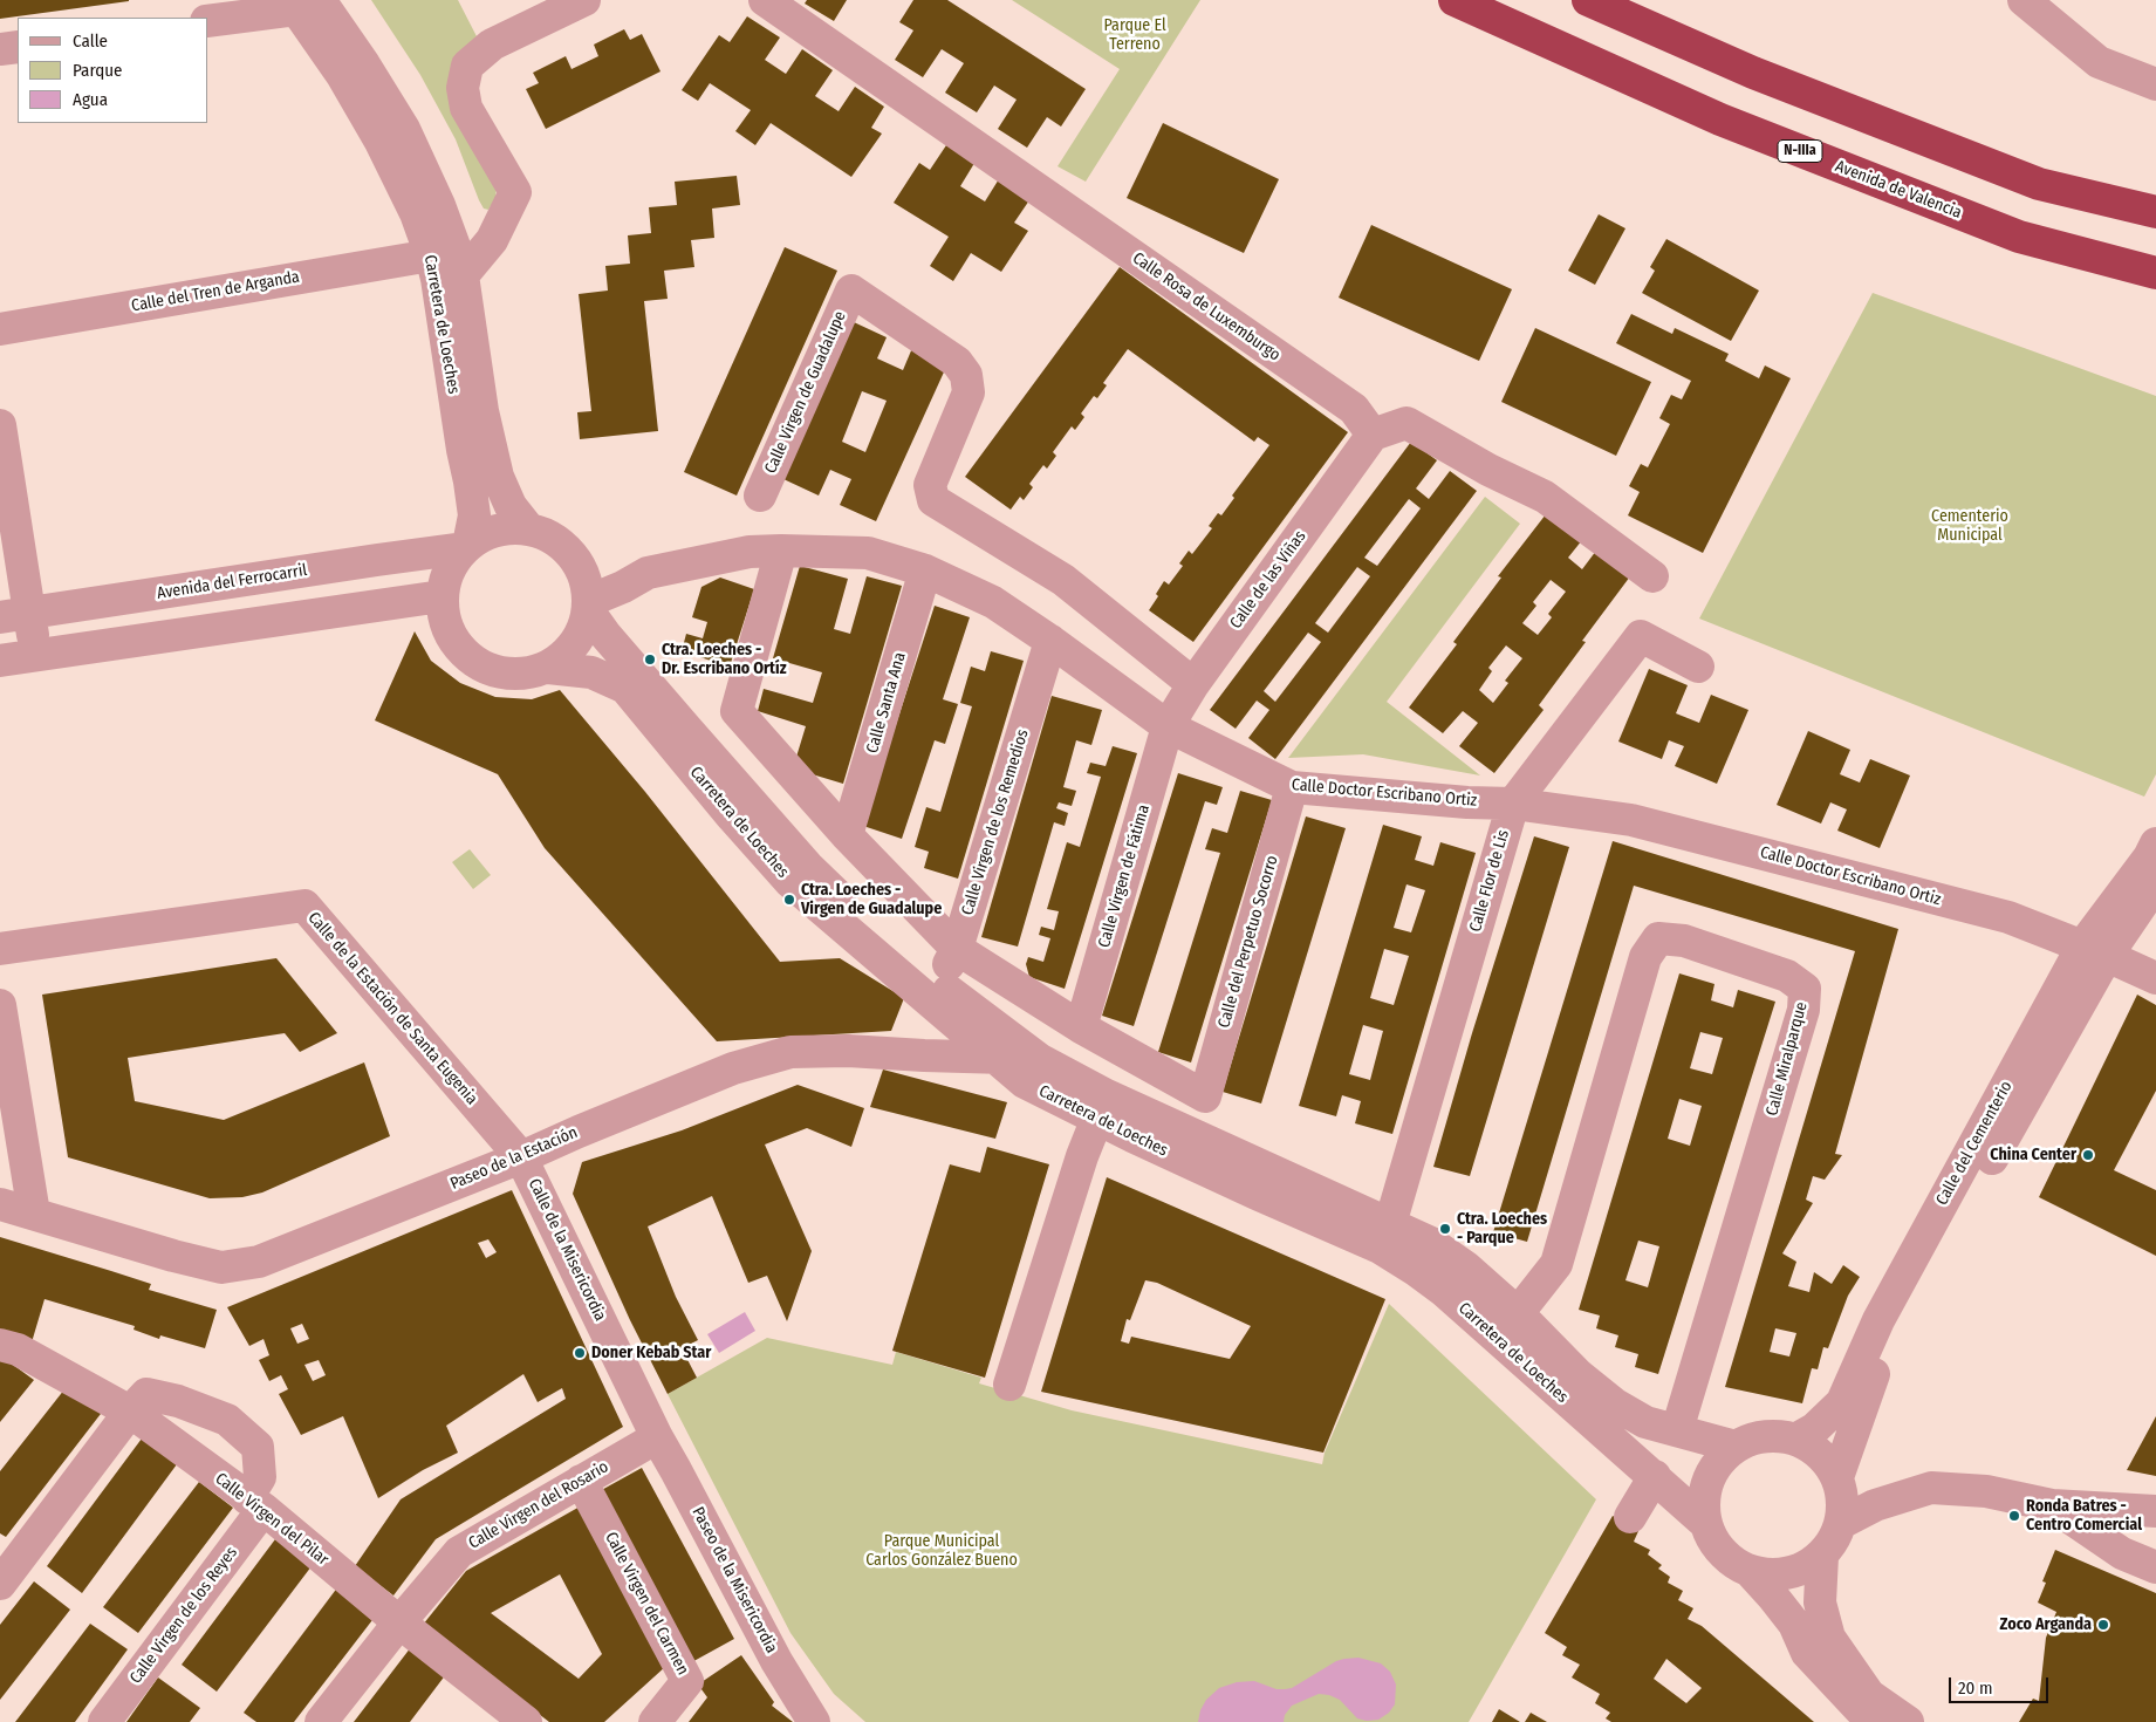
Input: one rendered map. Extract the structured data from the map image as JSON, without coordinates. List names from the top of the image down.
{
  "streets": {
    "highway": ["N-IIIa", "Avenida de Valencia"],
    "street": [
      "Calle del Tren de Arganda",
      "Calle Rosa de Luxemburgo",
      "Carretera de Loeches",
      "Calle Virgen de Guadalupe",
      "Calle de las Viñas",
      "Avenida del Ferrocarril",
      "Calle Santa Ana",
      "Calle Doctor Escribano Ortiz",
      "Calle Virgen de los Remedios",
      "Calle Virgen de Fátima",
      "Calle Flor de Lis",
      "Calle del Perpetuo Socorro",
      "Calle de la Estación de Santa Eugenia",
      "Calle Miralparque",
      "Calle del Cementerio",
      "Paseo de la Estación",
      "Calle de la Misericordia",
      "Calle Virgen del Rosario",
      "Calle Virgen del Pilar",
      "Paseo de la Misericordia",
      "Calle Virgen del Carmen",
      "Calle Virgen de los Reyes"
    ]
  },
  "crossings": [
    ["Calle del Tren de Arganda", "Carretera de Loeches"],
    ["Calle Rosa de Luxemburgo", "Calle de las Viñas"],
    ["Carretera de Loeches", "Avenida del Ferrocarril"],
    ["Carretera de Loeches", "Calle Doctor Escribano Ortiz"],
    ["Carretera de Loeches", "Calle Virgen de los Remedios"],
    ["Carretera de Loeches", "Calle Flor de Lis"],
    ["Carretera de Loeches", "Calle Miralparque"],
    ["Carretera de Loeches", "Calle del Cementerio"],
    ["Carretera de Loeches", "Paseo de la Estación"],
    ["Calle Virgen de Guadalupe", "Calle de las Viñas"],
    ["Calle de las Viñas", "Calle Doctor Escribano Ortiz"],
    ["Calle de las Viñas", "Calle Virgen de Fátima"],
    ["Avenida del Ferrocarril", "Calle Doctor Escribano Ortiz"],
    ["Calle Santa Ana", "Calle Doctor Escribano Ortiz"],
    ["Calle Doctor Escribano Ortiz", "Calle Virgen de los Remedios"],
    ["Calle Doctor Escribano Ortiz", "Calle Virgen de Fátima"],
    ["Calle Doctor Escribano Ortiz", "Calle Flor de Lis"],
    ["Calle Doctor Escribano Ortiz", "Calle del Perpetuo Socorro"],
    ["Calle Doctor Escribano Ortiz", "Calle del Cementerio"],
    ["Calle Virgen de Fátima", "Calle del Perpetuo Socorro"],
    ["Calle de la Estación de Santa Eugenia", "Paseo de la Estación"],
    ["Calle de la Estación de Santa Eugenia", "Calle de la Misericordia"],
    ["Paseo de la Estación", "Calle de la Misericordia"],
    ["Calle de la Misericordia", "Calle Virgen del Rosario"],
    ["Calle de la Misericordia", "Paseo de la Misericordia"],
    ["Calle Virgen del Rosario", "Calle Virgen del Pilar"],
    ["Calle Virgen del Rosario", "Paseo de la Misericordia"],
    ["Calle Virgen del Rosario", "Calle Virgen del Carmen"],
    ["Calle Virgen del Pilar", "Calle Virgen de los Reyes"]
  ],
  "parks": ["Parque El Terreno", "Cementerio Municipal", "Parque Municipal Carlos González Bueno"],
  "places": [
    "Ctra. Loeches - Dr. Escribano Ortíz",
    "Ctra. Loeches - Virgen de Guadalupe",
    "China Center",
    "Ctra. Loeches - Parque",
    "Doner Kebab Star",
    "Ronda Batres - Centro Comercial",
    "Zoco Arganda"
  ],
  "legend": ["Calle", "Parque", "Agua"],
  "scale_bar": "20 m"
}
